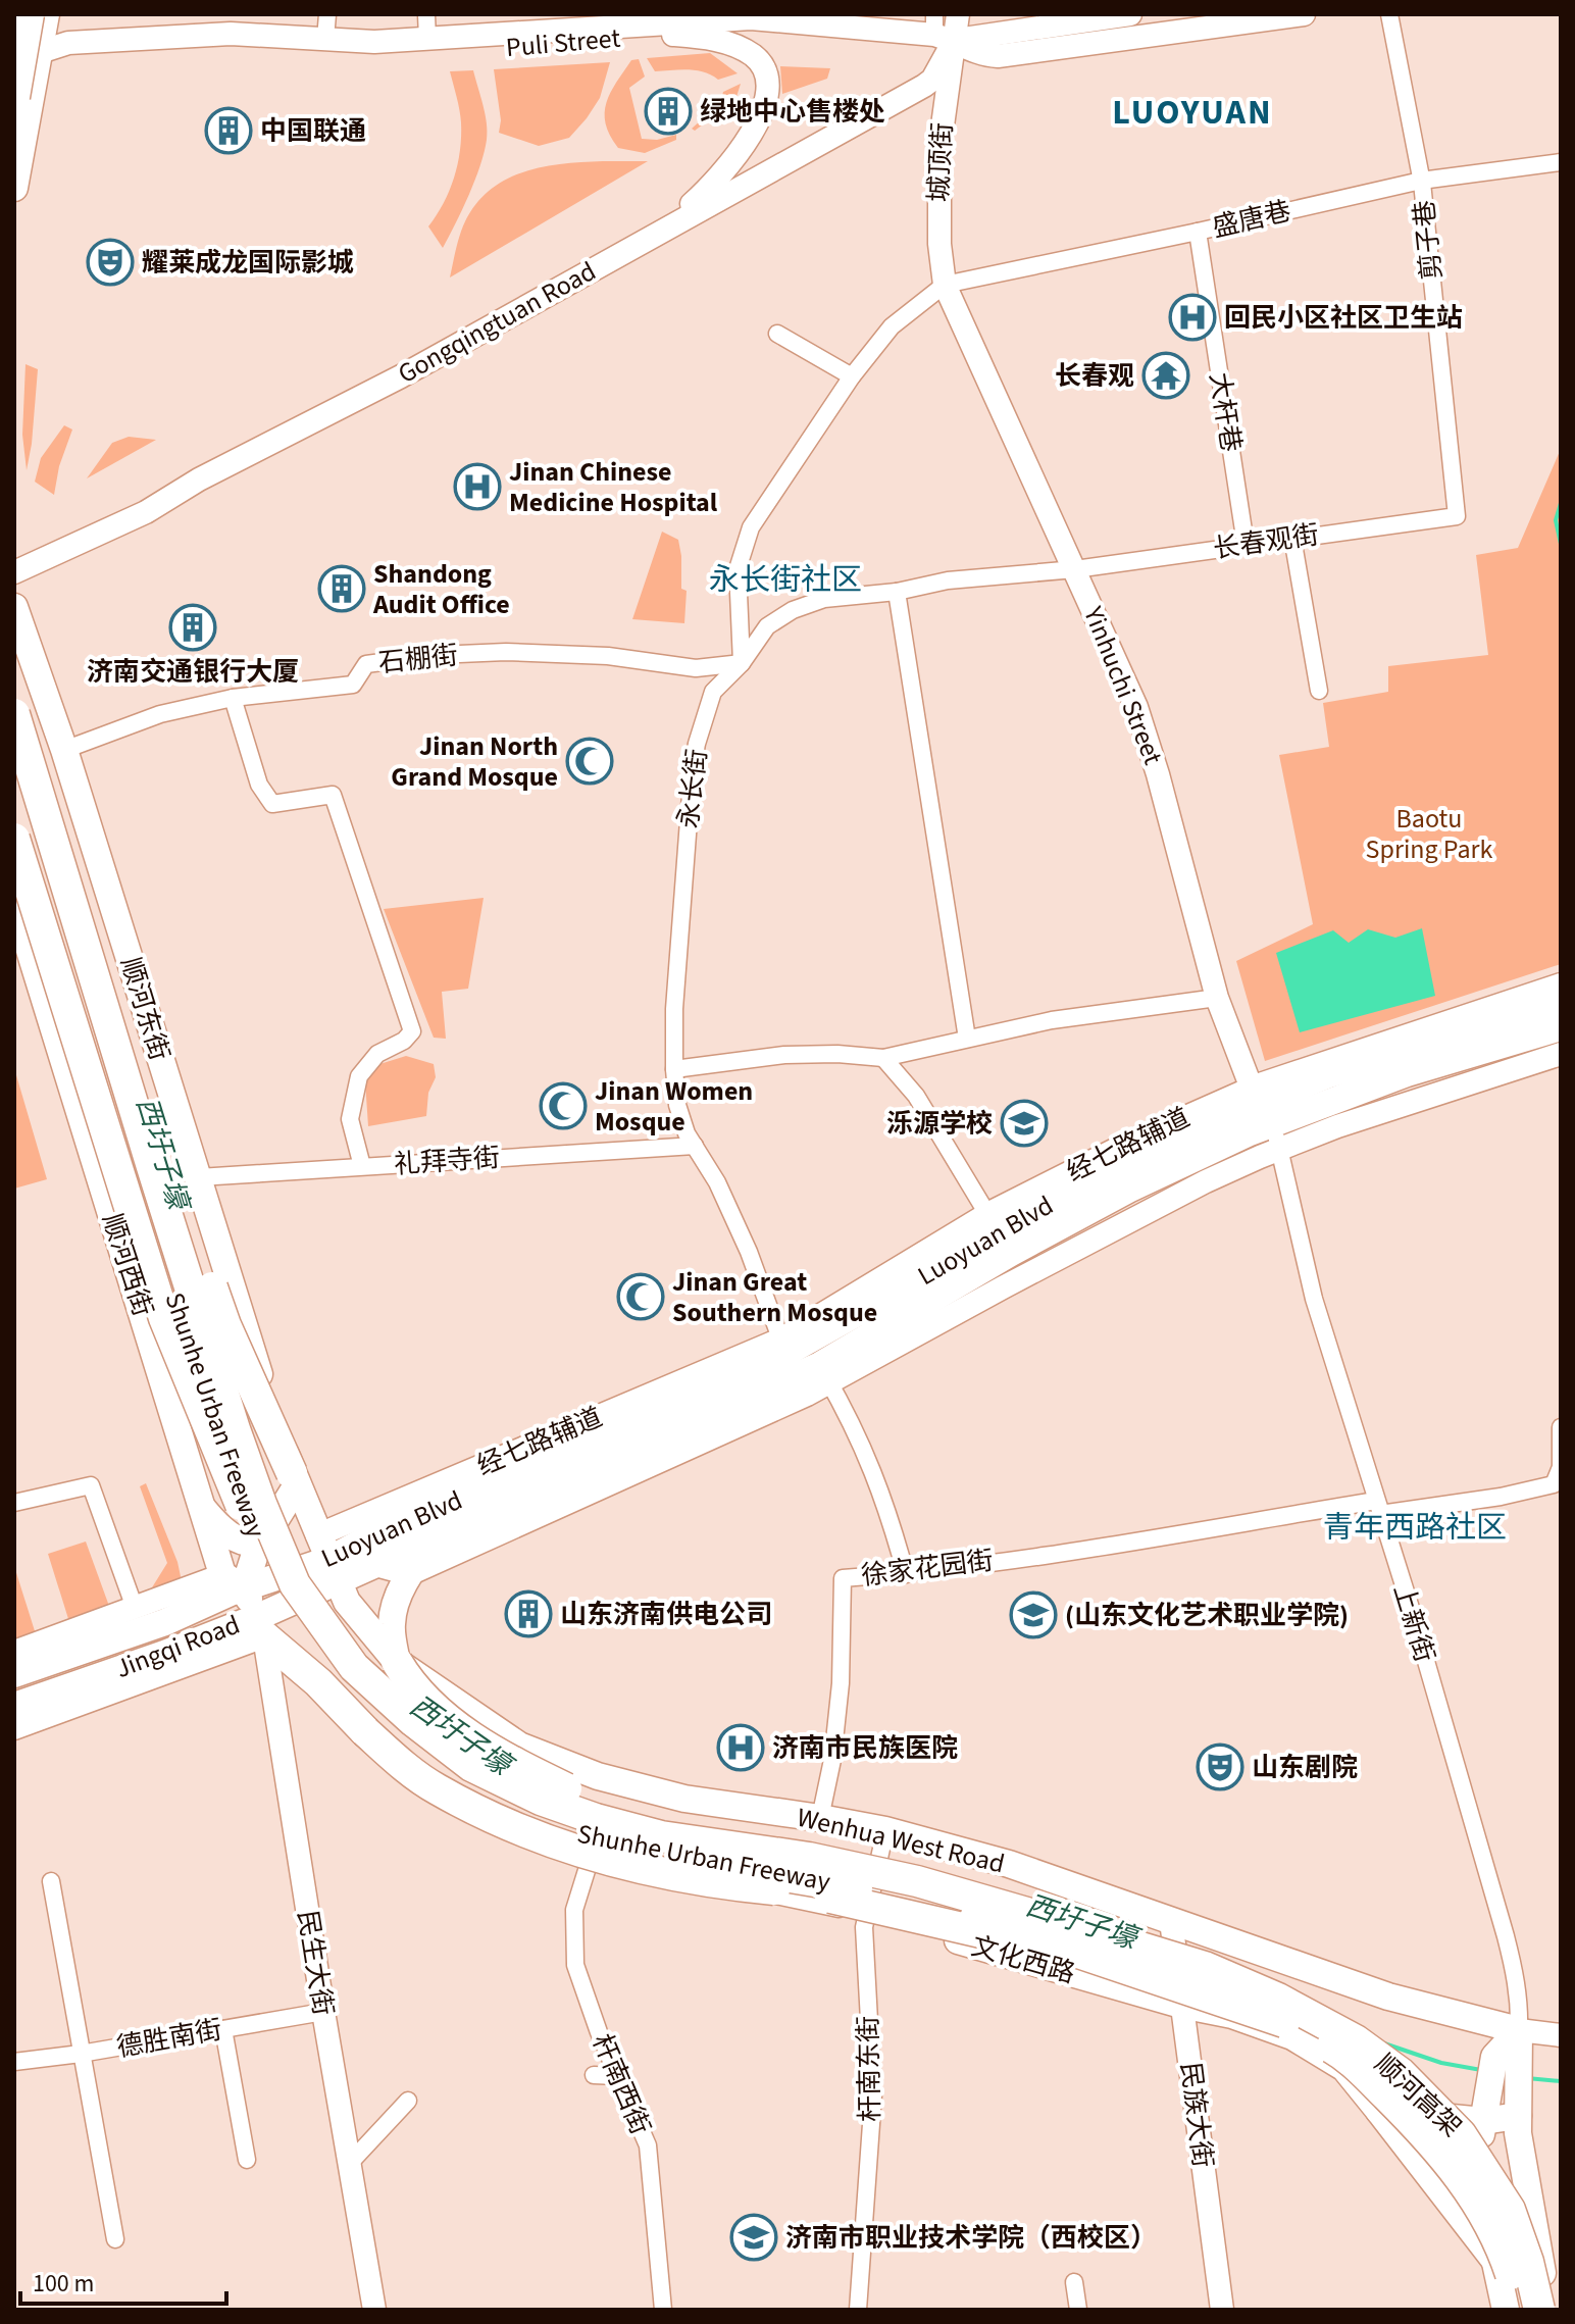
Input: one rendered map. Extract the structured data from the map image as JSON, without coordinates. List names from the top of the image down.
{
  "streets": {
    "highway": ["Shunhe Urban Freeway", "顺河高架"],
    "main road": [
      "顺河东街",
      "Luoyuan Blvd",
      "顺河西街",
      "Jingqi Road",
      "Wenhua West Road",
      "文化西路"
    ],
    "street": [
      "Puli Street",
      "城顶街",
      "盛唐巷",
      "剪子巷",
      "Gongqingtuan Road",
      "大杆巷",
      "长春观街",
      "石棚街",
      "Yinhuchi Street",
      "永长街",
      "经七路辅道",
      "礼拜寺街",
      "徐家花园街",
      "上新街",
      "民生大街",
      "德胜南街",
      "杆南东街",
      "杆南西街",
      "民族大街"
    ]
  },
  "crossings": [
    ["Puli Street", "城顶街"],
    ["Puli Street", "Gongqingtuan Road"],
    ["城顶街", "盛唐巷"],
    ["城顶街", "Gongqingtuan Road"],
    ["城顶街", "Yinhuchi Street"],
    ["盛唐巷", "剪子巷"],
    ["盛唐巷", "大杆巷"],
    ["盛唐巷", "Yinhuchi Street"],
    ["剪子巷", "长春观街"],
    ["大杆巷", "长春观街"],
    ["长春观街", "Yinhuchi Street"],
    ["长春观街", "永长街"],
    ["石棚街", "永长街"],
    ["石棚街", "顺河东街"],
    ["Yinhuchi Street", "经七路辅道"],
    ["Yinhuchi Street", "Luoyuan Blvd"],
    ["Yinhuchi Street", "上新街"],
    ["永长街", "经七路辅道"],
    ["永长街", "礼拜寺街"],
    ["永长街", "Luoyuan Blvd"],
    ["顺河东街", "礼拜寺街"],
    ["经七路辅道", "Luoyuan Blvd"],
    ["经七路辅道", "上新街"],
    ["Luoyuan Blvd", "顺河西街"],
    ["Luoyuan Blvd", "Shunhe Urban Freeway"],
    ["Luoyuan Blvd", "上新街"],
    ["Luoyuan Blvd", "Jingqi Road"],
    ["顺河西街", "Shunhe Urban Freeway"],
    ["顺河西街", "Jingqi Road"],
    ["顺河西街", "民生大街"],
    ["Shunhe Urban Freeway", "Jingqi Road"],
    ["Shunhe Urban Freeway", "顺河高架"],
    ["徐家花园街", "上新街"],
    ["徐家花园街", "Wenhua West Road"],
    ["上新街", "Wenhua West Road"],
    ["Jingqi Road", "民生大街"],
    ["Wenhua West Road", "杆南东街"],
    ["Wenhua West Road", "民族大街"],
    ["文化西路", "杆南东街"],
    ["文化西路", "杆南西街"],
    ["文化西路", "民族大街"],
    ["民生大街", "德胜南街"]
  ],
  "districts": ["LUOYUAN", "永长街社区", "青年西路社区"],
  "water": ["西圩子壕"],
  "parks": ["Baotu Spring Park"],
  "places": {
    "building": [
      "绿地中心售楼处",
      "中国联通",
      "Shandong Audit Office",
      "济南交通银行大厦",
      "山东济南供电公司"
    ],
    "theatre": ["耀莱成龙国际影城", "山东剧院"],
    "hospital": ["回民小区社区卫生站", "Jinan Chinese Medicine Hospital", "济南市民族医院"],
    "temple": ["长春观"],
    "mosque": ["Jinan North Grand Mosque", "Jinan Women Mosque", "Jinan Great Southern Mosque"],
    "school or university": ["泺源学校", "(山东文化艺术职业学院)", "济南市职业技术学院（西校区）"]
  },
  "scale_bar": "100 m"
}
